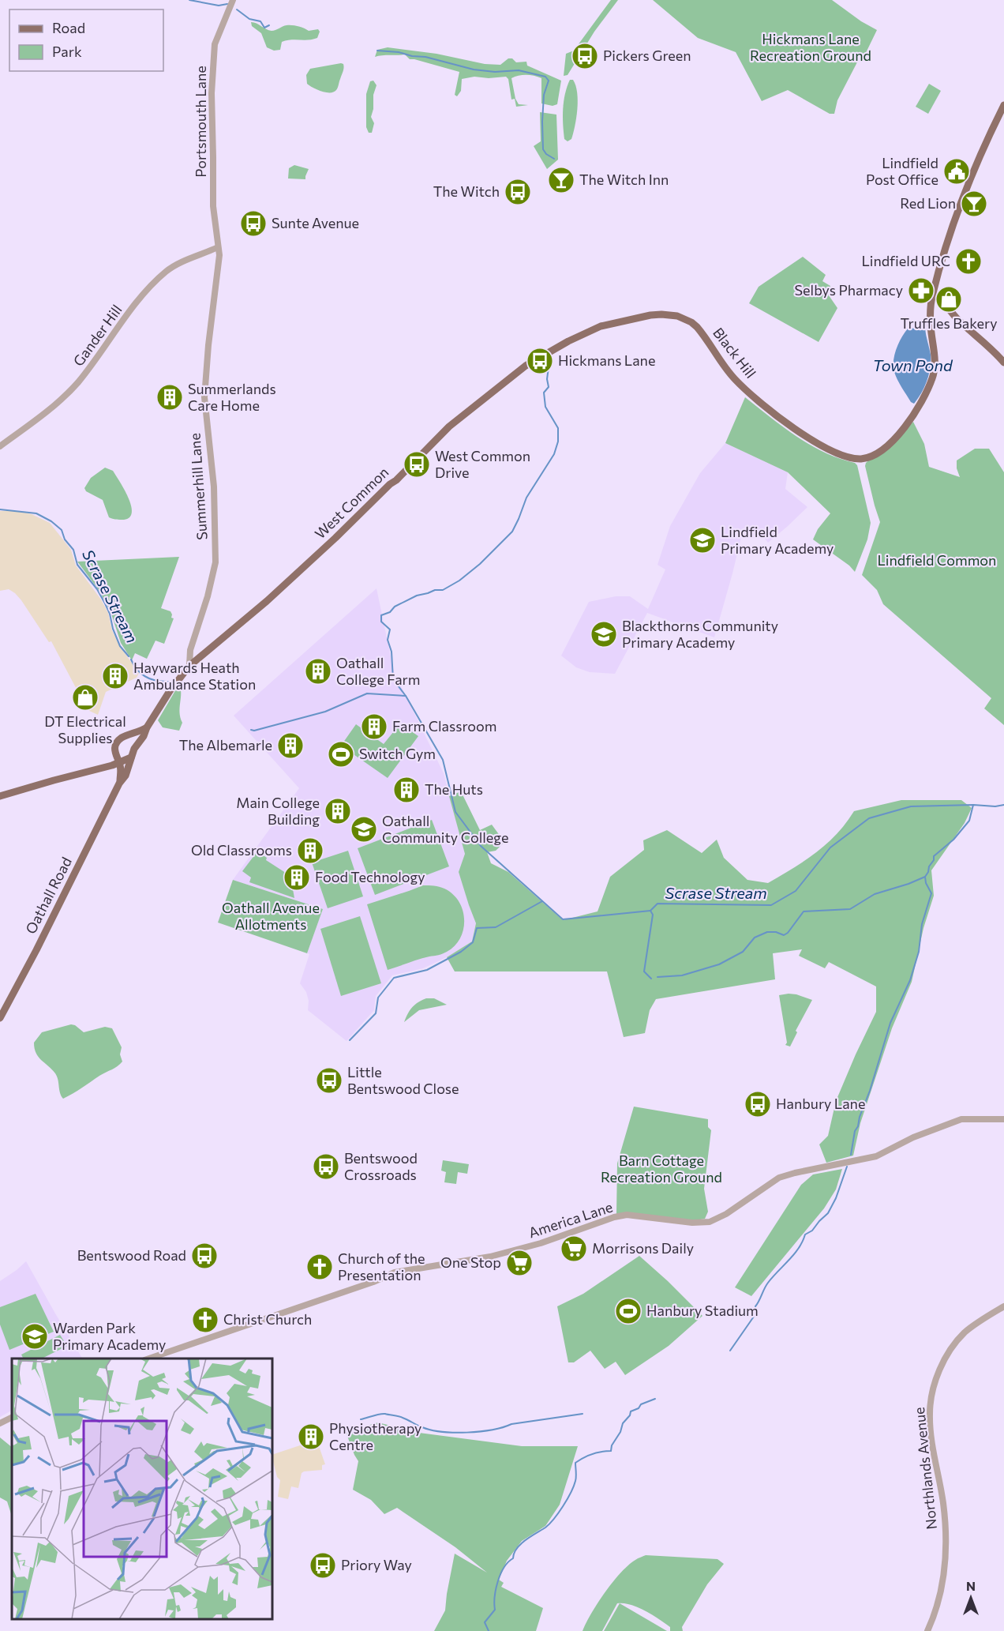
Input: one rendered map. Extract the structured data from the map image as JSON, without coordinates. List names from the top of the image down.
{
  "streets": {
    "main road": ["Black Hill", "West Common", "Oathall Road"],
    "street": [
      "Portsmouth Lane",
      "Gander Hill",
      "Summerhill Lane",
      "America Lane",
      "Northlands Avenue"
    ]
  },
  "crossings": [
    ["Portsmouth Lane", "Gander Hill"],
    ["Portsmouth Lane", "Summerhill Lane"],
    ["Gander Hill", "Summerhill Lane"],
    ["Black Hill", "West Common"],
    ["Summerhill Lane", "West Common"],
    ["West Common", "Oathall Road"]
  ],
  "water": ["Town Pond", "Scrase Stream"],
  "parks": [
    "Hickmans Lane Recreation Ground",
    "Lindfield Common",
    "Oathall Avenue Allotments",
    "Barn Cottage Recreation Ground"
  ],
  "places": {
    "bus stop": [
      "Pickers Green",
      "The Witch",
      "Sunte Avenue",
      "Hickmans Lane",
      "West Common Drive",
      "Little Bentswood Close",
      "Hanbury Lane",
      "Bentswood Crossroads",
      "Bentswood Road",
      "Priory Way"
    ],
    "public building": ["Lindfield Post Office"],
    "bar": ["The Witch Inn", "Red Lion"],
    "church": ["Lindfield URC", "Church of the Presentation", "Christ Church"],
    "pharmacy": ["Selbys Pharmacy"],
    "shop": ["Truffles Bakery", "DT Electrical Supplies"],
    "building": [
      "Summerlands Care Home",
      "Oathall College Farm",
      "Haywards Heath Ambulance Station",
      "Farm Classroom",
      "The Albemarle",
      "The Huts",
      "Main College Building",
      "Old Classrooms",
      "Food Technology",
      "Physiotherapy Centre"
    ],
    "school or university": [
      "Lindfield Primary Academy",
      "Blackthorns Community Primary Academy",
      "Oathall Community College",
      "Warden Park Primary Academy"
    ],
    "sports": ["Switch Gym", "Hanbury Stadium"],
    "supermarket": ["Morrisons Daily", "One Stop"]
  },
  "legend": ["Road", "Park"],
  "north": "top"
}
